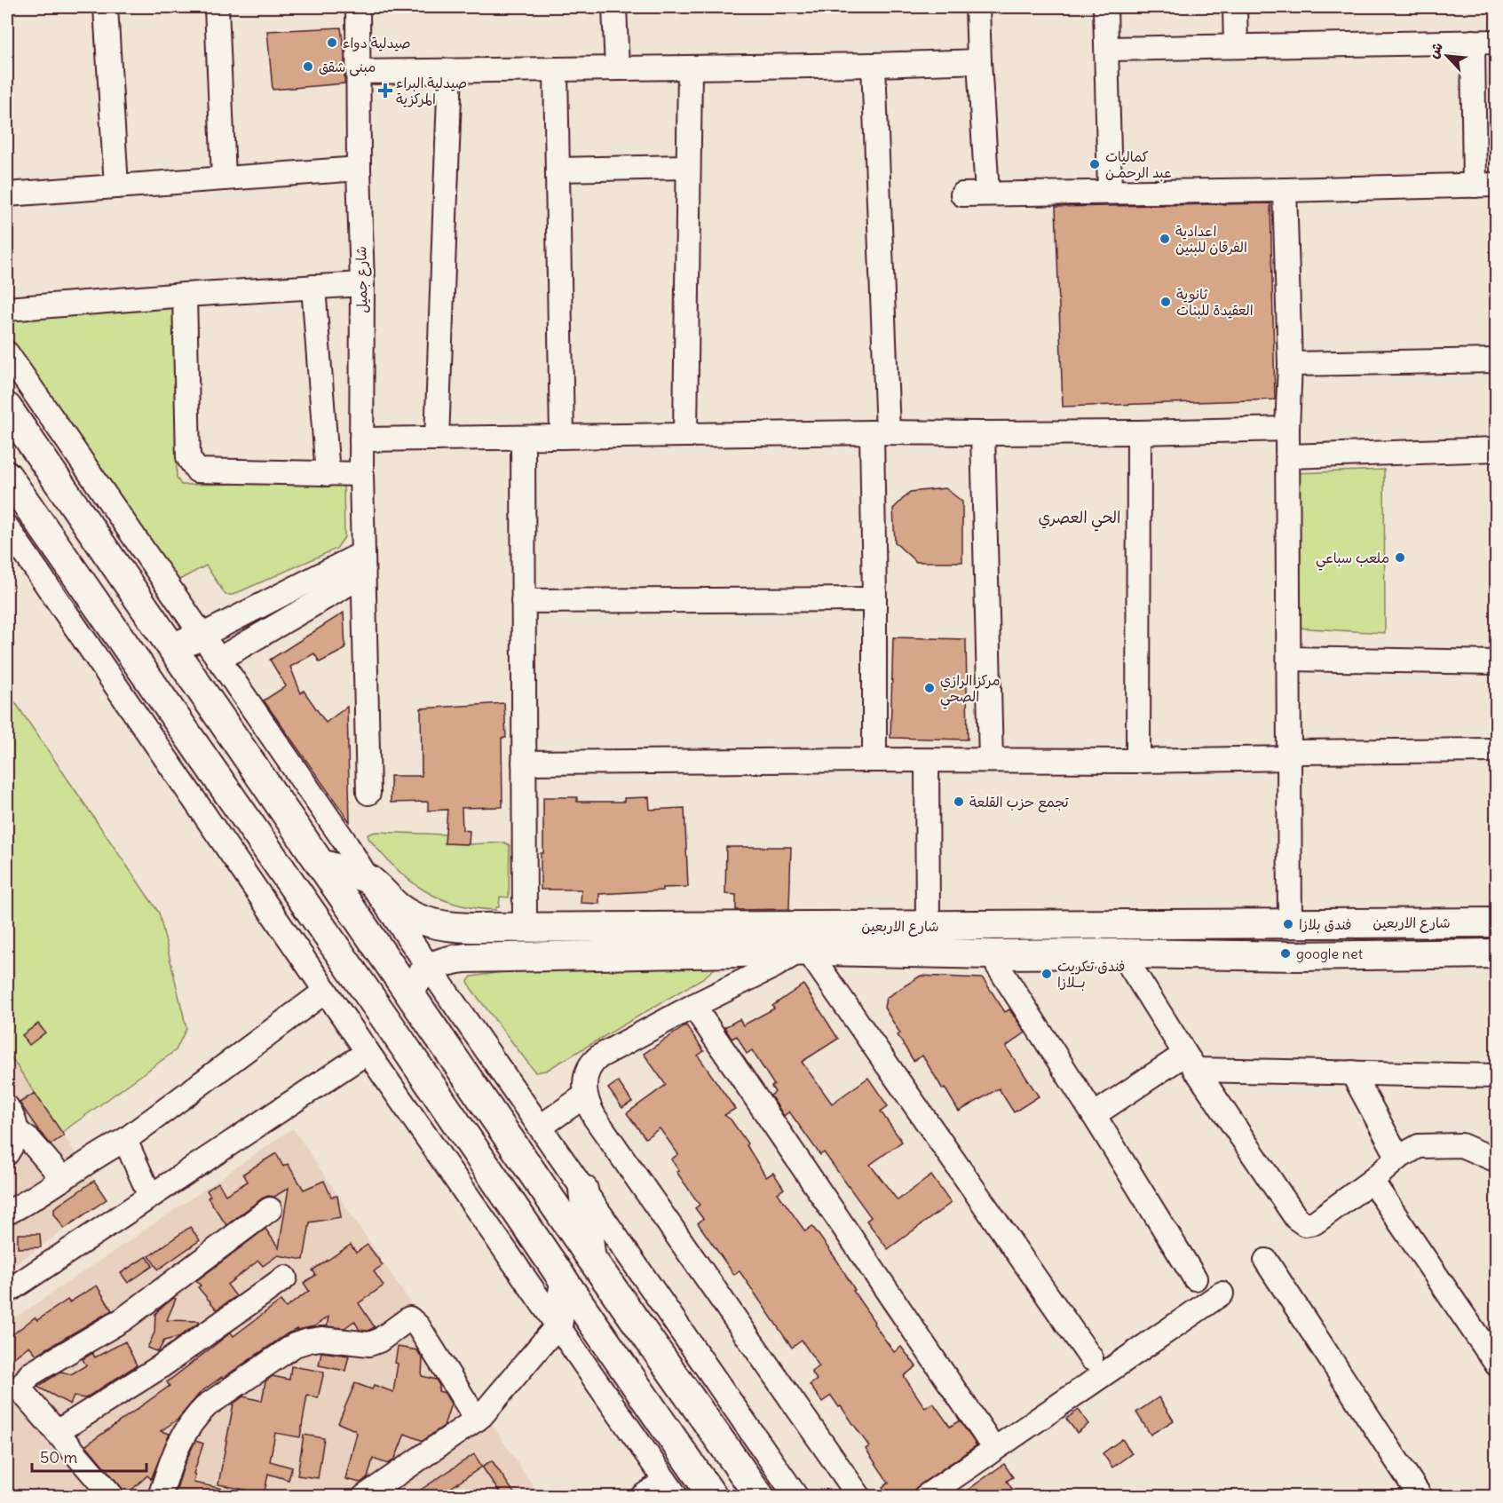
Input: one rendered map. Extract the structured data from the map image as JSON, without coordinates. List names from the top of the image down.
{
  "streets": {
    "main road": ["شارع الاربعين"],
    "street": ["شارع جميل"]
  },
  "districts": ["الحي العصري"],
  "places": {
    "other": [
      "صيدلية دواء",
      "مبنى شقق",
      "كماليات عبد الرحمـن",
      "اعدادية الفرقان للبنين",
      "ثانوية العقيدة للبنات",
      "ملعب سباعي",
      "مركز الرازي الصحي",
      "تجمع حزب القلعة",
      "فندق بلازا",
      "google net",
      "فندق تـكريت بــلازا"
    ],
    "health": ["صيدلية البراء المركزية"]
  },
  "scale_bar": "50 m",
  "north": "top left"
}
